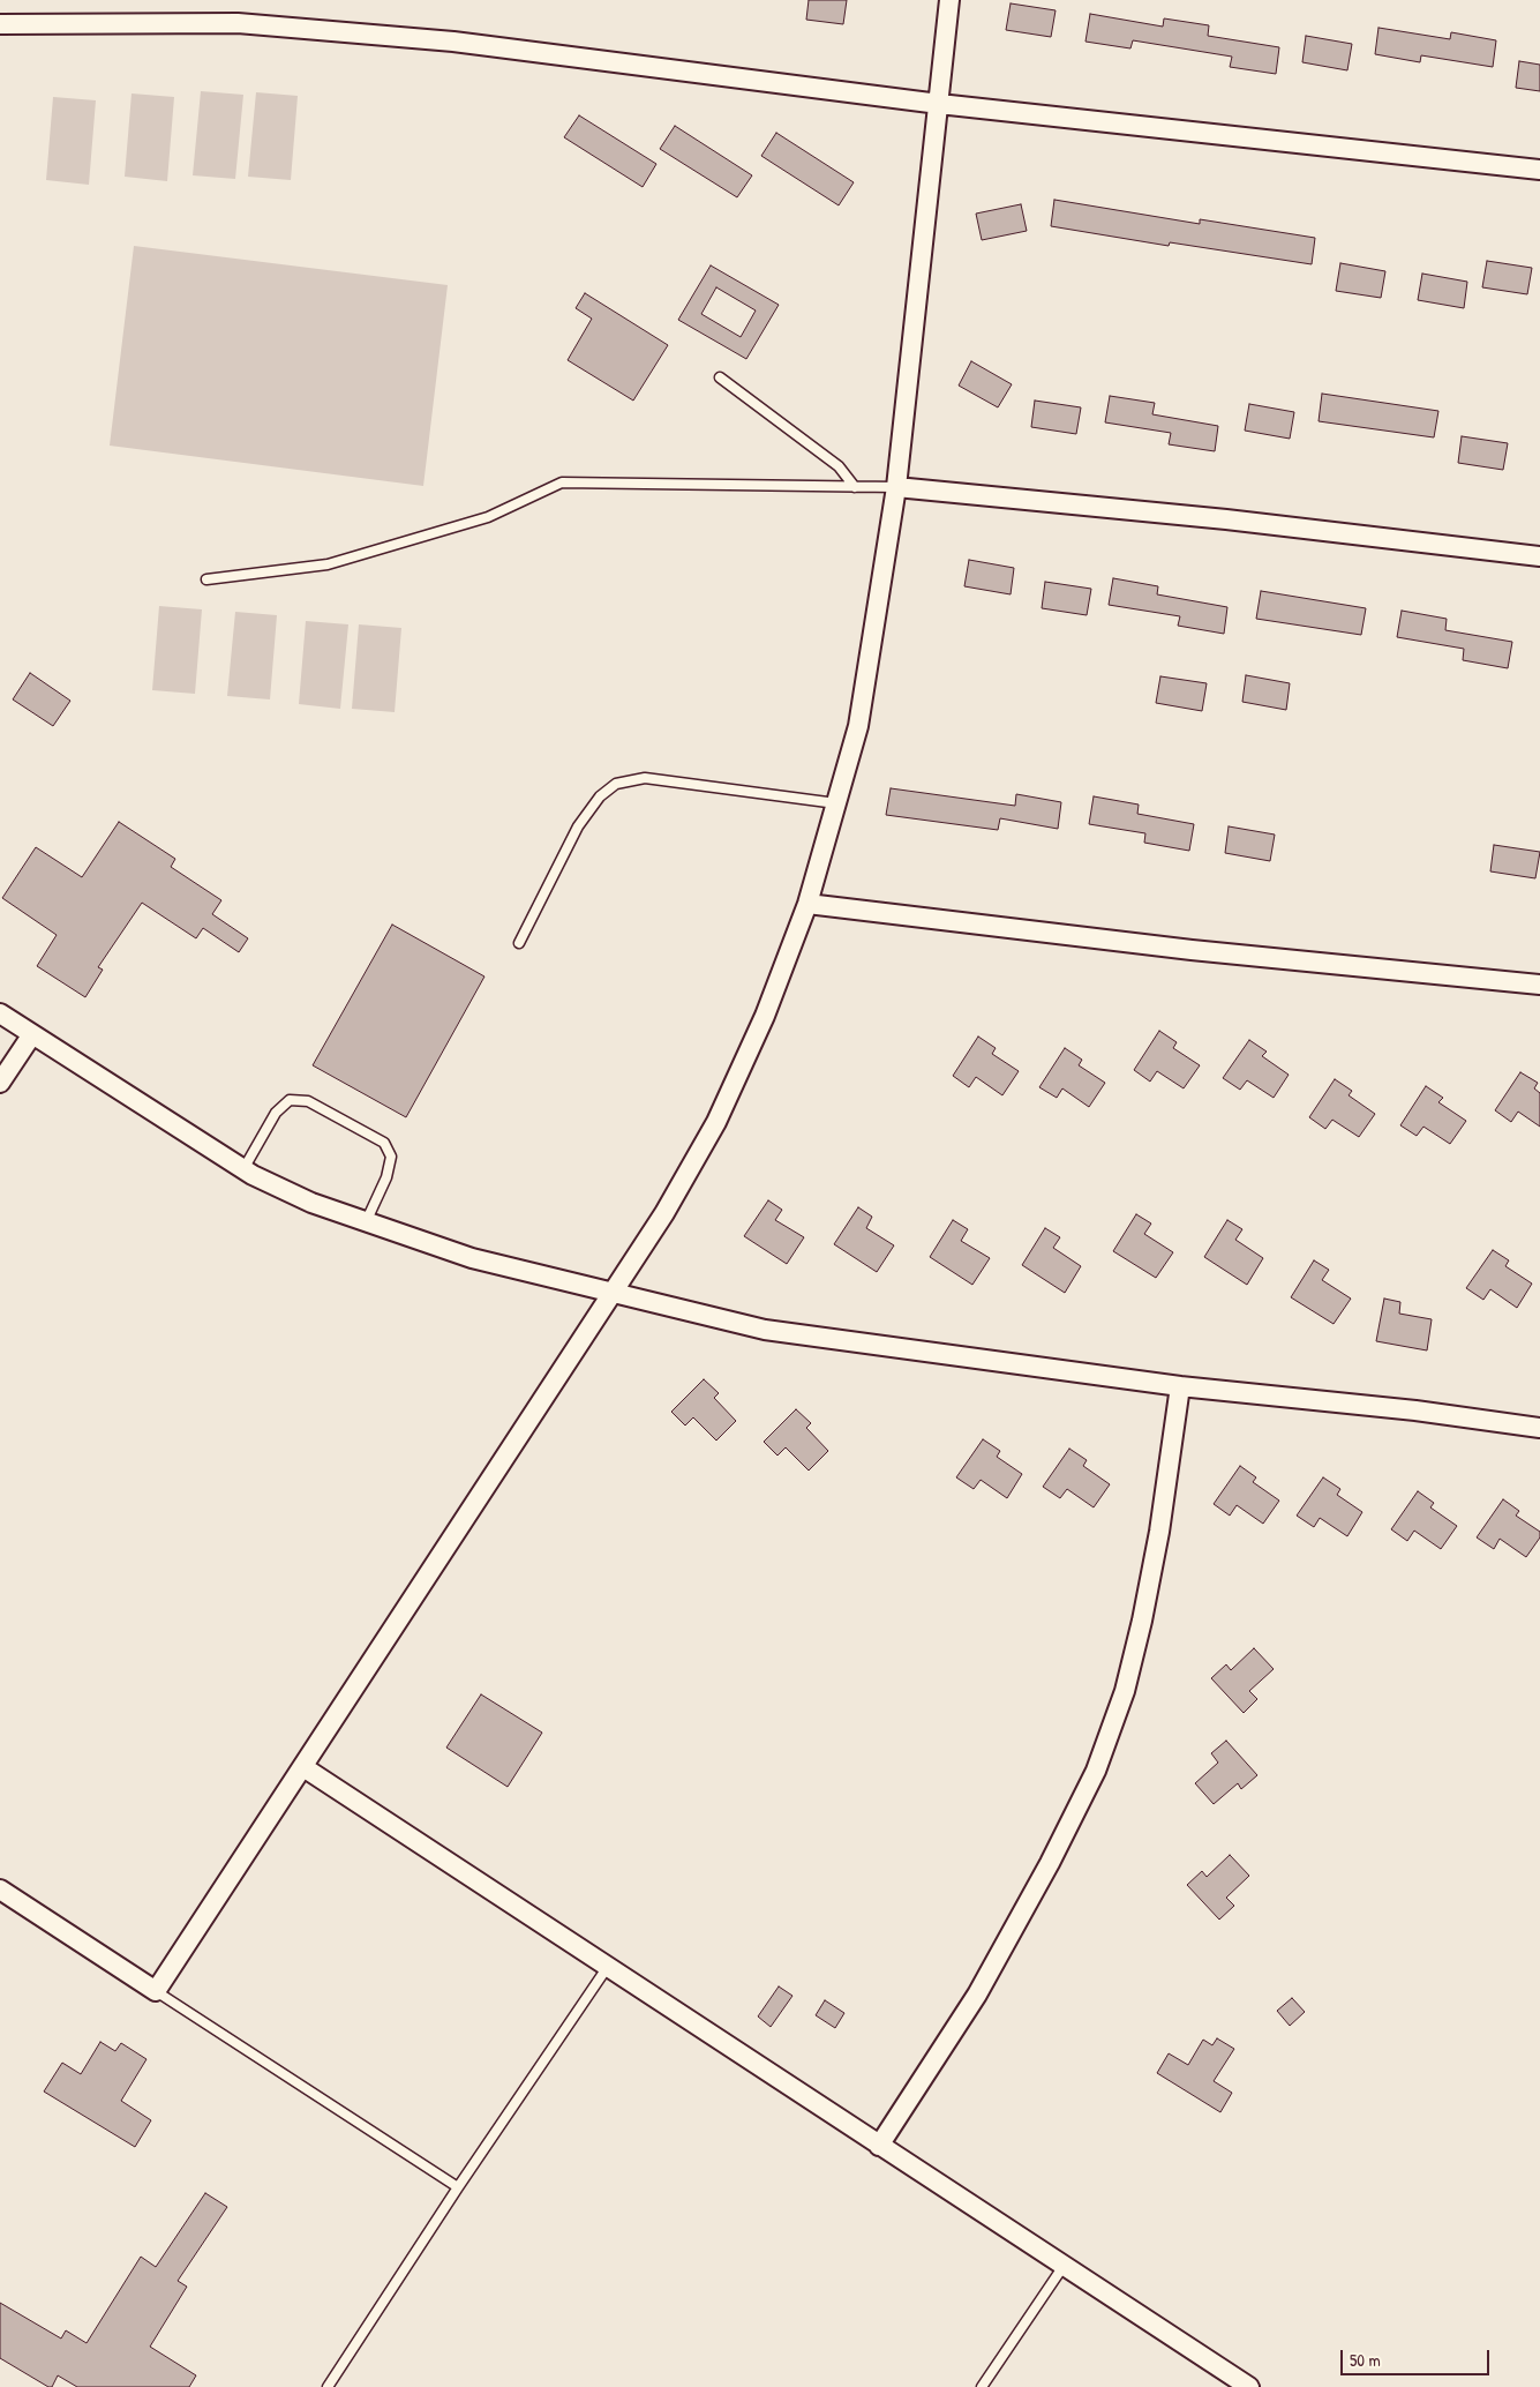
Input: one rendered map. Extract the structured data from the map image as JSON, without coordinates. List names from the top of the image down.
{
  "scale_bar": "50 m"
}
